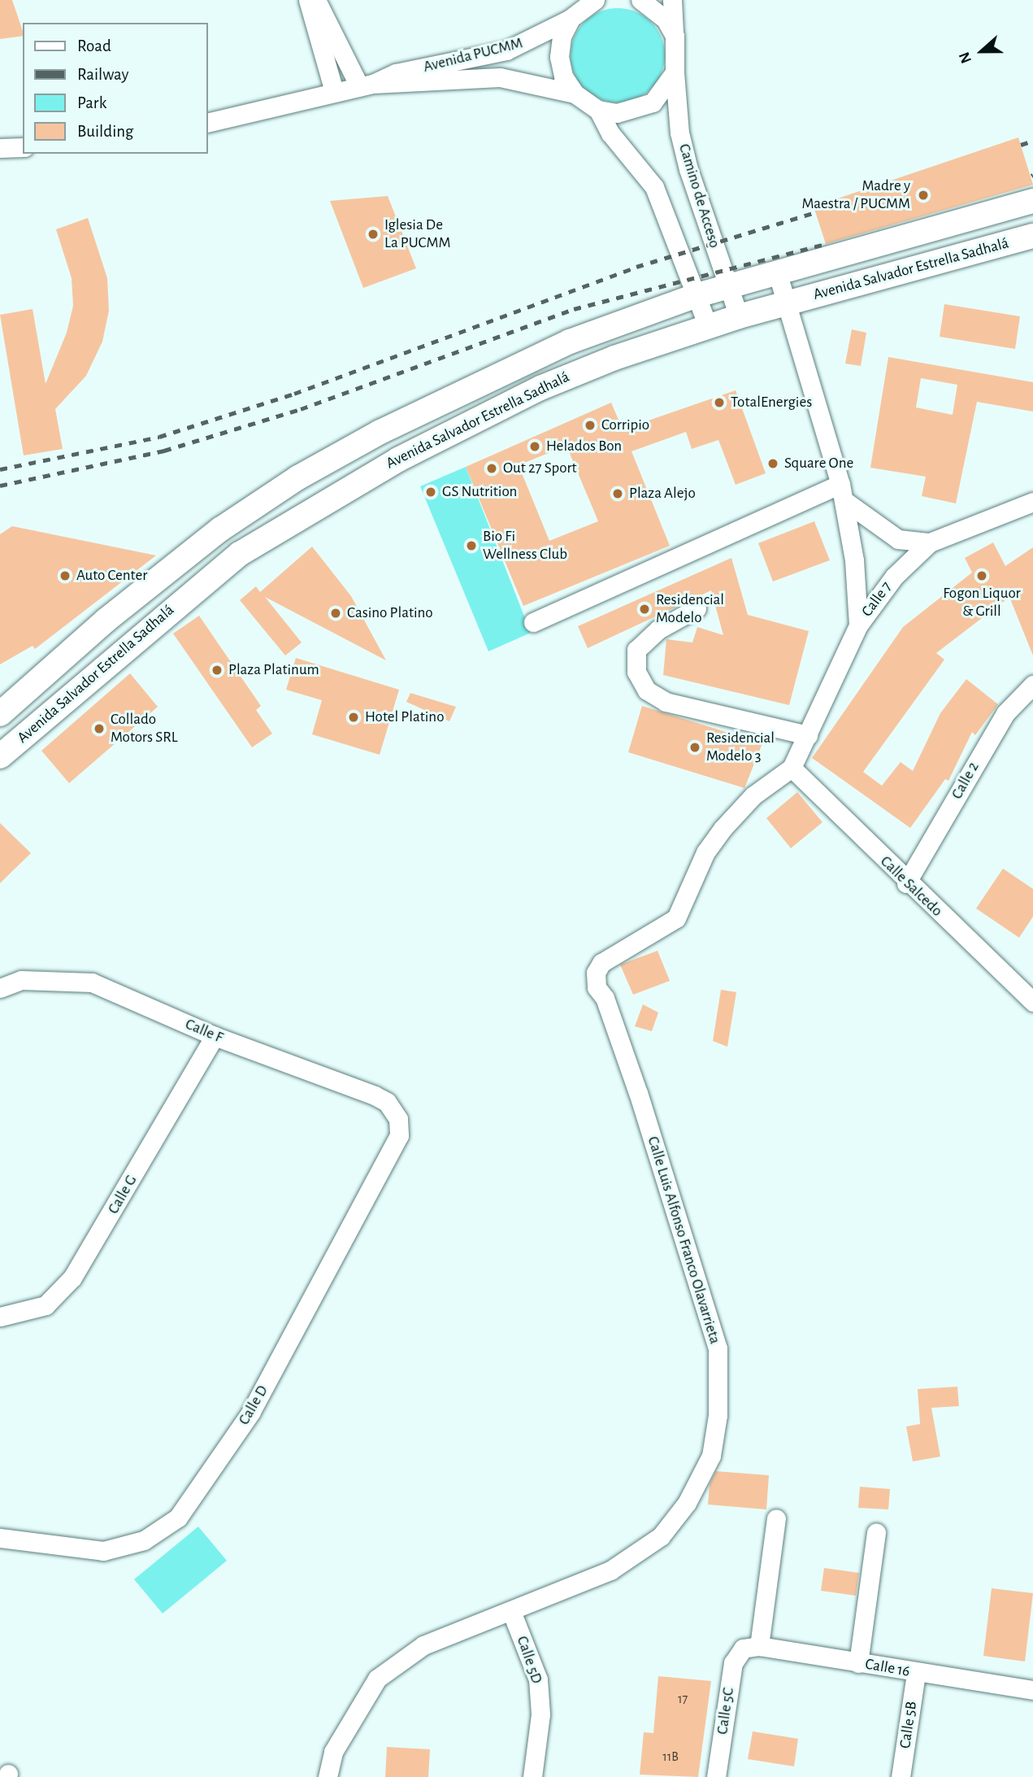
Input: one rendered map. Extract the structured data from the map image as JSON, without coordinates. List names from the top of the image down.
{
  "streets": {
    "main road": ["Avenida Salvador Estrella Sadhalá"],
    "street": [
      "Avenida PUCMM",
      "Camino de Acceso",
      "Calle 7",
      "Calle 2",
      "Calle Salcedo",
      "Calle F",
      "Calle G",
      "Calle Luis Alfonso Franco Olavarrieta",
      "Calle D",
      "Calle 5D",
      "Calle 16",
      "Calle 5C",
      "Calle 5B"
    ]
  },
  "crossings": [
    ["Camino de Acceso", "Avenida Salvador Estrella Sadhalá"],
    ["Calle 7", "Calle Salcedo"],
    ["Calle 7", "Calle Luis Alfonso Franco Olavarrieta"],
    ["Calle 2", "Calle Salcedo"],
    ["Calle Salcedo", "Calle Luis Alfonso Franco Olavarrieta"],
    ["Calle F", "Calle G"],
    ["Calle F", "Calle D"],
    ["Calle Luis Alfonso Franco Olavarrieta", "Calle 5D"],
    ["Calle 16", "Calle 5C"],
    ["Calle 16", "Calle 5B"]
  ],
  "places": [
    "Madre y Maestra / PUCMM",
    "Iglesia De La PUCMM",
    "TotalEnergies",
    "Corripio",
    "Helados Bon",
    "Square One",
    "Out 27 Sport",
    "GS Nutrition",
    "Plaza Alejo",
    "Bio Fi Wellness Club",
    "Auto Center",
    "Fogon Liquor & Grill",
    "Residencial Modelo",
    "Casino Platino",
    "Plaza Platinum",
    "Hotel Platino",
    "Collado Motors SRL",
    "Residencial Modelo 3"
  ],
  "house_numbers": ["17", "11B"],
  "legend": [
    "Road",
    "Railway",
    "Park",
    "Building"
  ],
  "north": "left"
}
